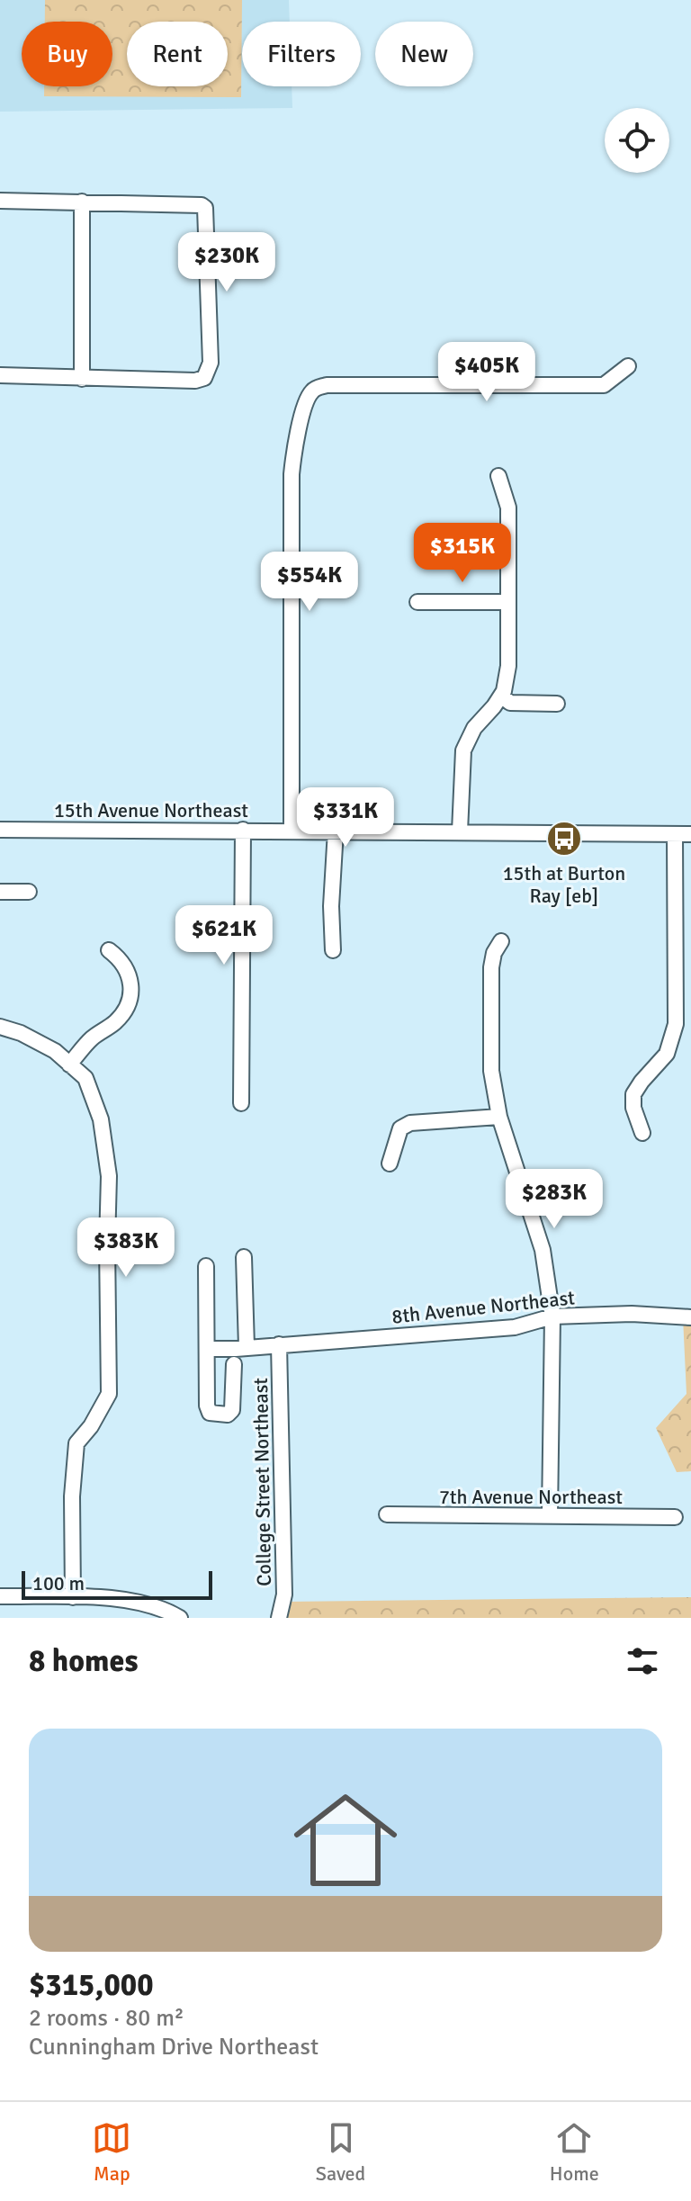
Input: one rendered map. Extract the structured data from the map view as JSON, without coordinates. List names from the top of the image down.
{
  "streets": {
    "street": [
      "15th Avenue Northeast",
      "8th Avenue Northeast",
      "College Street Northeast",
      "7th Avenue Northeast"
    ]
  },
  "crossings": [
    ["8th Avenue Northeast", "College Street Northeast"]
  ],
  "places": {
    "bus stop": ["15th at Burton Ray [eb]"]
  },
  "scale_bar": "100 m",
  "page": {
    "chip": [
      "Buy",
      "Rent",
      "Filters",
      "New"
    ],
    "price": [
      "$230K",
      "$405K",
      "$315K",
      "$554K",
      "$331K",
      "$621K",
      "$283K",
      "$383K"
    ],
    "scale": "100 m",
    "heading": "8 homes",
    "list": [
      {
        "name": "$315,000",
        "note": "2 rooms · 80 m² · Cunningham Drive Northeast"
      }
    ],
    "tabs": ["Map", "Saved", "Home"]
  }
}
